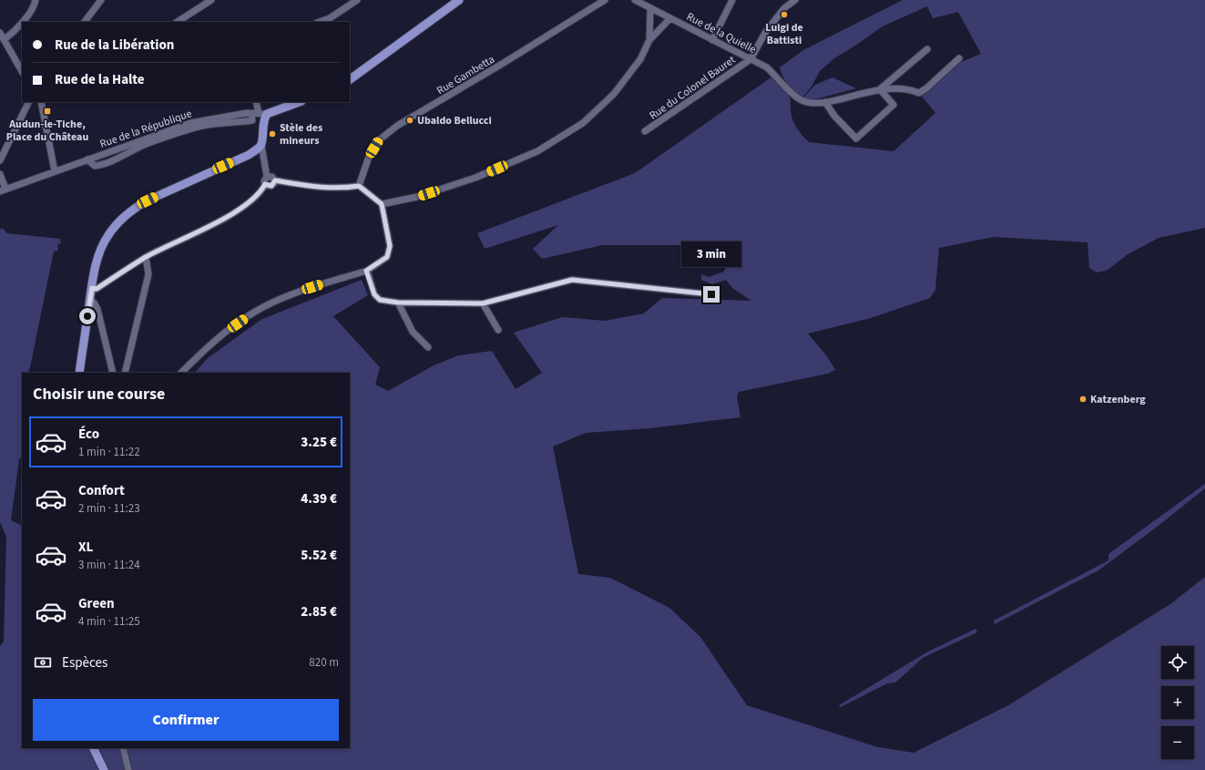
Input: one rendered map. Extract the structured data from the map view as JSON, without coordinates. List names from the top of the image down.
{
  "streets": {
    "street": [
      "Rue de la Quielle",
      "Rue Gambetta",
      "Rue du Colonel Bauret",
      "Rue de la République"
    ]
  },
  "crossings": [
    ["Rue de la Quielle", "Rue du Colonel Bauret"]
  ],
  "places": {
    "other": [
      "Luigi de Battisti",
      "Ubaldo Bellucci",
      "Stèle des mineurs",
      "Katzenberg"
    ],
    "transit": ["Audun-le-Tiche, Place du Château"]
  },
  "page": {
    "banner": ["Rue de la Libération", "Rue de la Halte"],
    "bubble": "3 min",
    "heading": "Choisir une course",
    "list": [
      {
        "name": "Éco",
        "note": "1 min · 11:22",
        "value": "3.25 €"
      },
      {
        "name": "Confort",
        "note": "2 min · 11:23",
        "value": "4.39 €"
      },
      {
        "name": "XL",
        "note": "3 min · 11:24",
        "value": "5.52 €"
      },
      {
        "name": "Green",
        "note": "4 min · 11:25",
        "value": "2.85 €"
      }
    ],
    "pay": ["Espèces", "820 m"],
    "map_buttons": ["+", "−"],
    "buttons": "Confirmer"
  }
}
